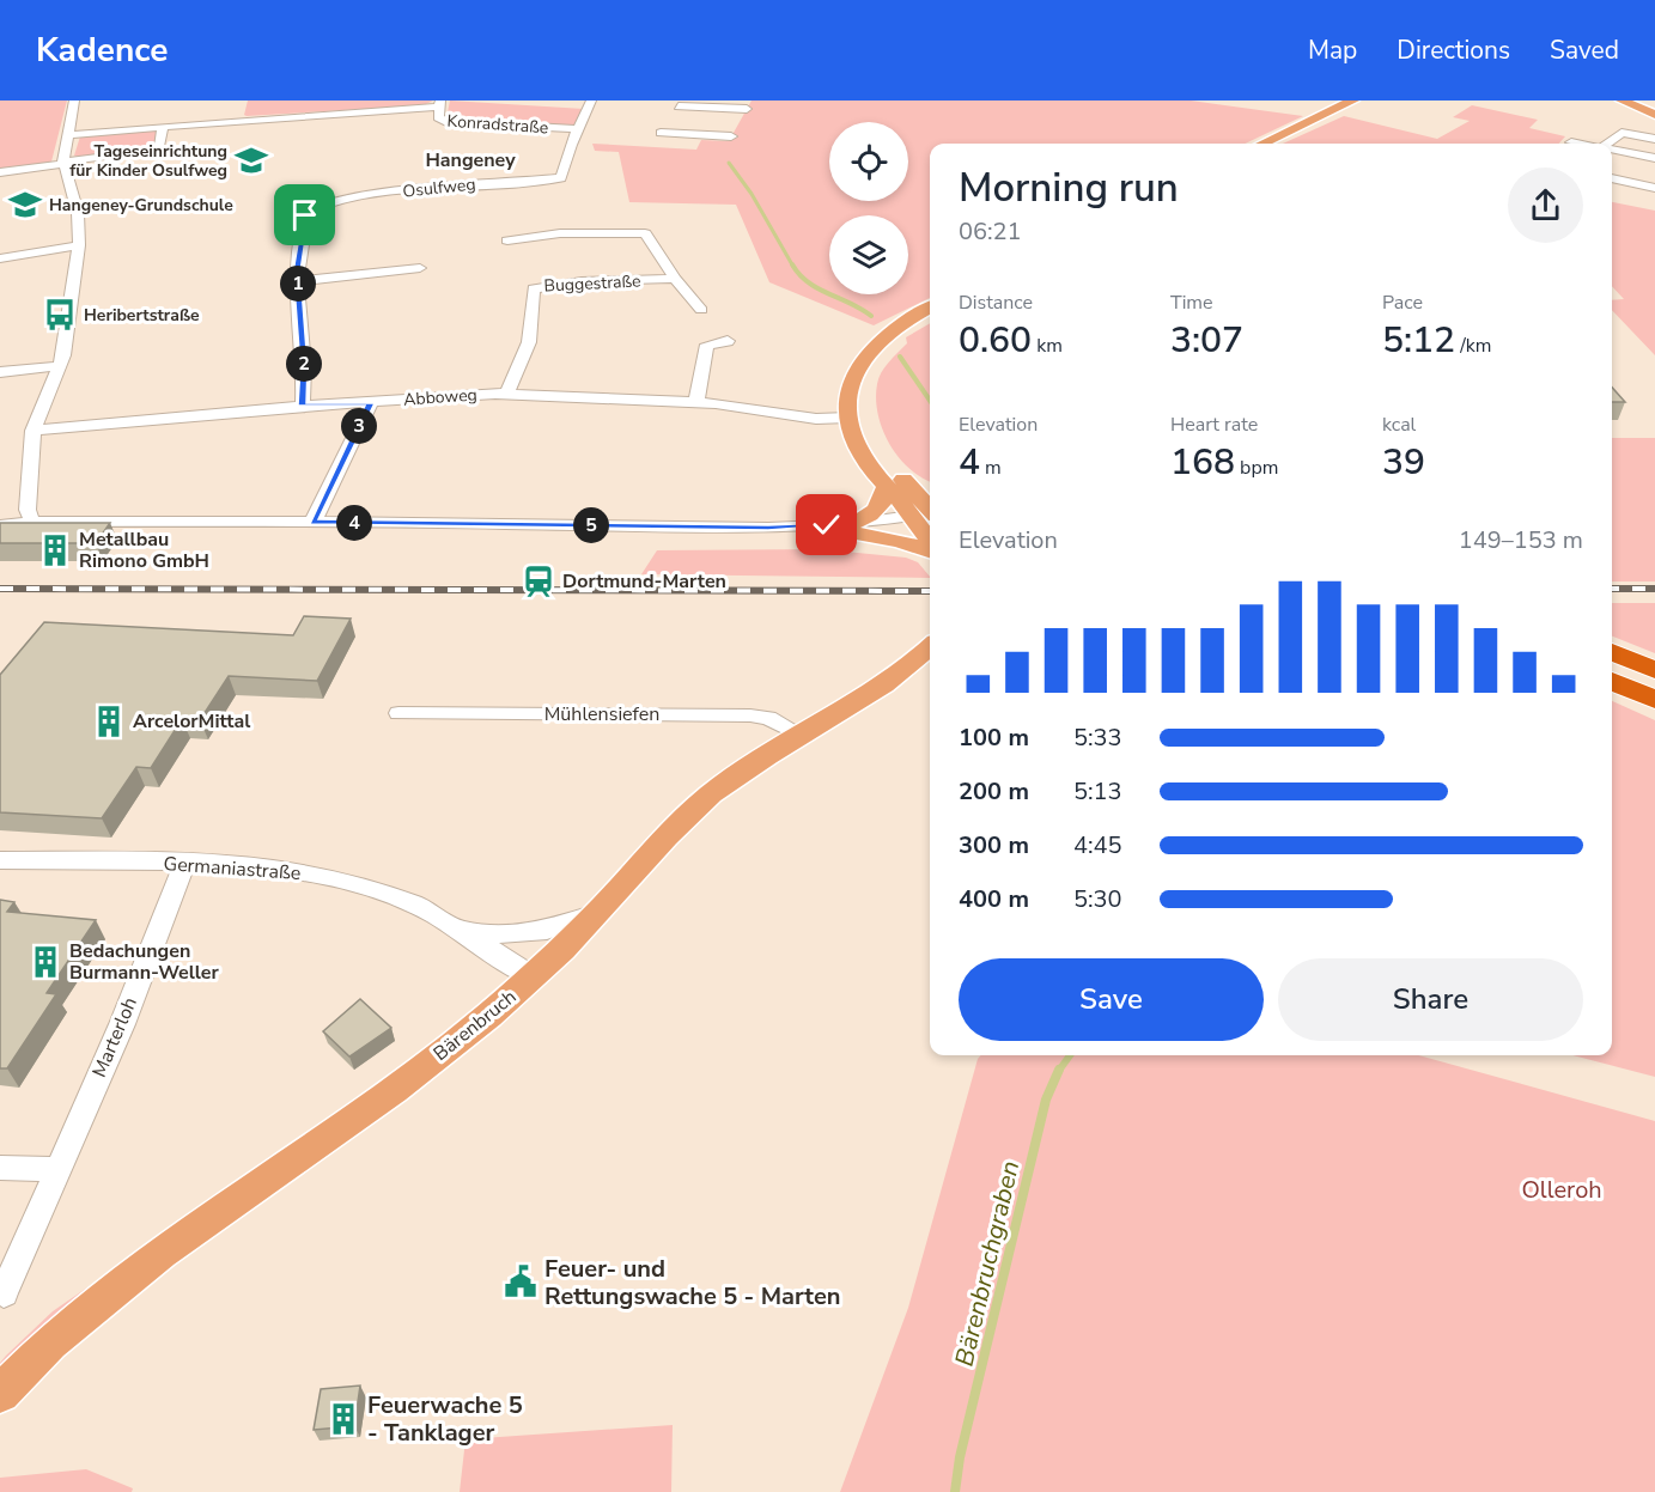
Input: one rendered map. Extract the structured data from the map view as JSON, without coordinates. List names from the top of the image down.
{
  "streets": {
    "main road": ["Bärenbruch"],
    "street": [
      "Konradstraße",
      "Osulfweg",
      "Buggestraße",
      "Abboweg",
      "Mühlensiefen",
      "Germaniastraße",
      "Marterloh"
    ]
  },
  "crossings": [
    ["Konradstraße", "Osulfweg"],
    ["Osulfweg", "Abboweg"],
    ["Buggestraße", "Abboweg"],
    ["Mühlensiefen", "Bärenbruch"],
    ["Germaniastraße", "Bärenbruch"],
    ["Germaniastraße", "Marterloh"]
  ],
  "districts": ["Hangeney"],
  "water": ["Bärenbruchgraben"],
  "parks": ["Olleroh"],
  "places": {
    "school or university": ["Tageseinrichtung für Kinder Osulfweg", "Hangeney-Grundschule"],
    "bus stop": ["Heribertstraße"],
    "building": [
      "Metallbau Rimono GmbH",
      "ArcelorMittal",
      "Bedachungen Burmann-Weller",
      "Feuerwache 5 - Tanklager"
    ],
    "station": ["Dortmund-Marten"],
    "public building": ["Feuer- und Rettungswache 5 - Marten"]
  },
  "page": {
    "header": "Kadence",
    "nav": ["Map", "Directions", "Saved"],
    "heading": ["Morning run", "06:21"],
    "pins": [
      "1",
      "2",
      "3",
      "4",
      "5"
    ],
    "stats": [
      ["Distance", "0.60 km"],
      ["Time", "3:07"],
      ["Pace", "5:12 /km"],
      ["Elevation", "4 m"],
      ["Heart rate", "168 bpm"],
      ["kcal", "39"]
    ],
    "chart": ["Elevation", "149–153 m"],
    "list": [
      {
        "name": "100 m",
        "note": "5:33"
      },
      {
        "name": "200 m",
        "note": "5:13"
      },
      {
        "name": "300 m",
        "note": "4:45"
      },
      {
        "name": "400 m",
        "note": "5:30"
      }
    ],
    "buttons": ["Save", "Share"]
  }
}
